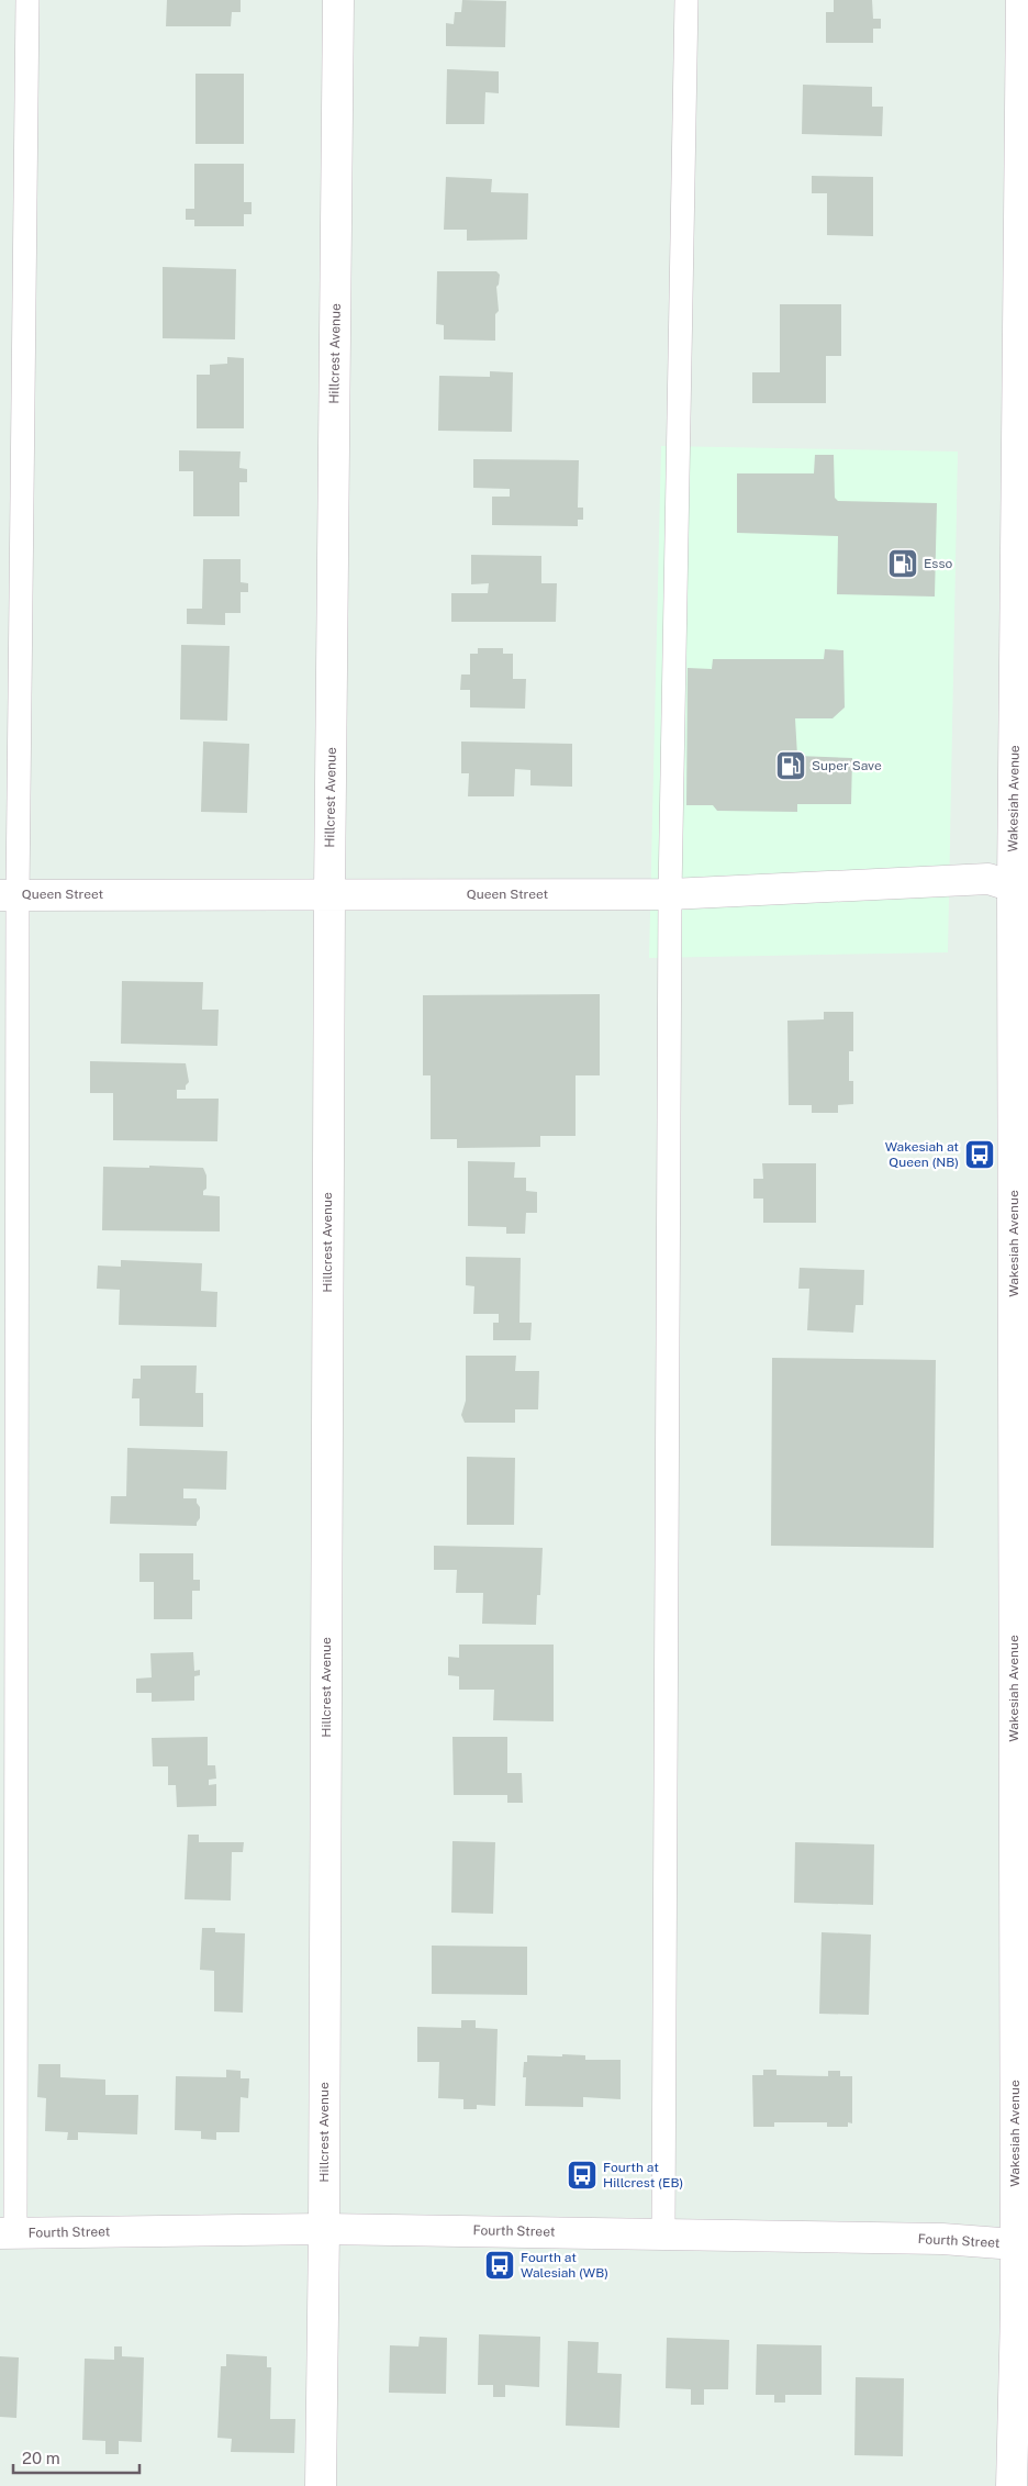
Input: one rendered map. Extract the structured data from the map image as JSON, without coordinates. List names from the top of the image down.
{
  "streets": {
    "street": [
      "Hillcrest Avenue",
      "Wakesiah Avenue",
      "Queen Street",
      "Fourth Street"
    ]
  },
  "crossings": [
    ["Hillcrest Avenue", "Queen Street"],
    ["Hillcrest Avenue", "Fourth Street"],
    ["Wakesiah Avenue", "Queen Street"],
    ["Wakesiah Avenue", "Fourth Street"]
  ],
  "places": {
    "fuel station": ["Esso", "Super Save"],
    "bus stop": ["Wakesiah at Queen (NB)", "Fourth at Hillcrest (EB)", "Fourth at Walesiah (WB)"]
  },
  "scale_bar": "20 m"
}
